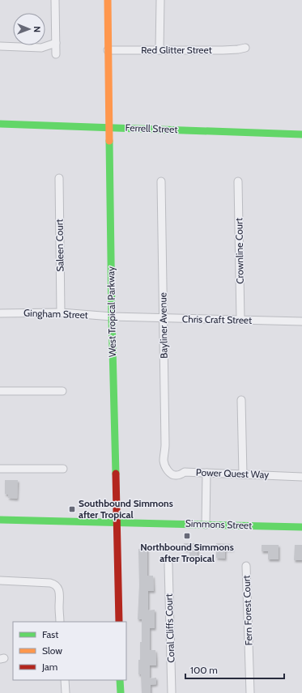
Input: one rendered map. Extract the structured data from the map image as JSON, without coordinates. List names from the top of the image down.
{
  "streets": {
    "main road": ["Ferrell Street", "West Tropical Parkway", "Simmons Street"],
    "street": [
      "Red Glitter Street",
      "Saleen Court",
      "Crownline Court",
      "Gingham Street",
      "Chris Craft Street",
      "Bayliner Avenue",
      "Power Quest Way",
      "Fern Forest Court",
      "Coral Cliffs Court"
    ]
  },
  "crossings": [
    ["Red Glitter Street", "West Tropical Parkway"],
    ["Ferrell Street", "West Tropical Parkway"],
    ["Saleen Court", "Gingham Street"],
    ["Crownline Court", "Chris Craft Street"],
    ["West Tropical Parkway", "Gingham Street"],
    ["West Tropical Parkway", "Chris Craft Street"],
    ["West Tropical Parkway", "Simmons Street"],
    ["Gingham Street", "Chris Craft Street"],
    ["Chris Craft Street", "Bayliner Avenue"],
    ["Bayliner Avenue", "Power Quest Way"]
  ],
  "places": {
    "transit": ["Southbound Simmons after Tropical", "Northbound Simmons after Tropical"]
  },
  "legend": ["Fast", "Slow", "Jam"],
  "scale_bar": "100 m",
  "north": "right"
}
